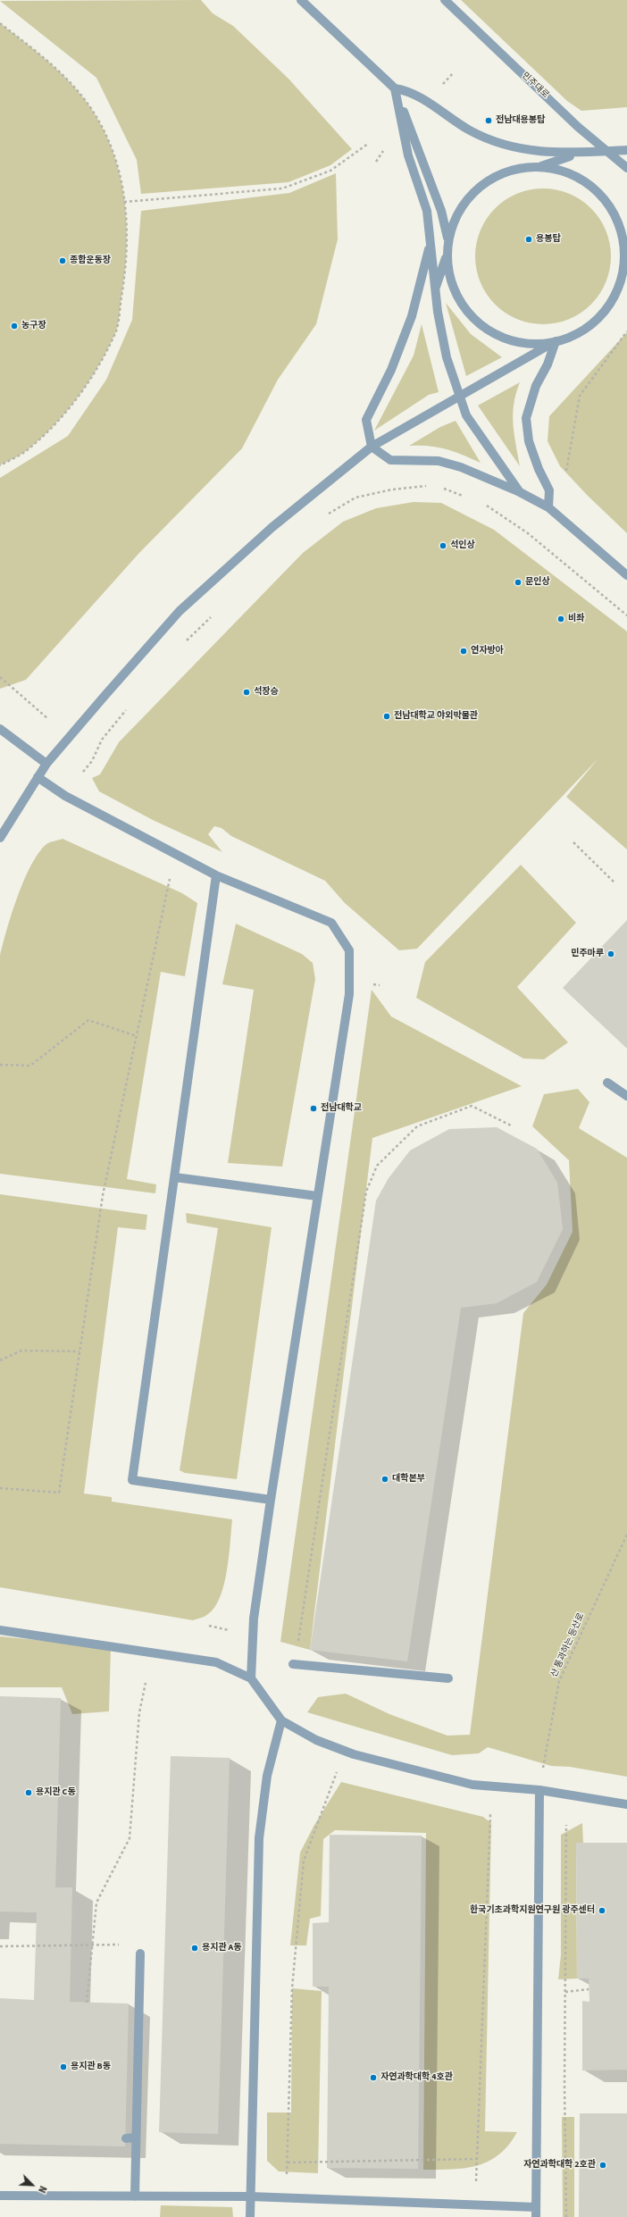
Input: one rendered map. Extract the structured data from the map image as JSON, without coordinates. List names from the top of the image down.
{
  "streets": {
    "street": ["민주대로"],
    "path": ["산 통과하는 등산로"]
  },
  "places": [
    "전남대용봉탑",
    "용봉탑",
    "종합운동장",
    "농구장",
    "석인상",
    "문인상",
    "비좌",
    "연자방아",
    "석장승",
    "전남대학교 야외박물관",
    "민주마루",
    "전남대학교",
    "대학본부",
    "용지관 C동",
    "한국기초과학지원연구원 광주센터",
    "용지관 A동",
    "용지관 B동",
    "자연과학대학 4호관",
    "자연과학대학 2호관"
  ],
  "north": "bottom right"
}
